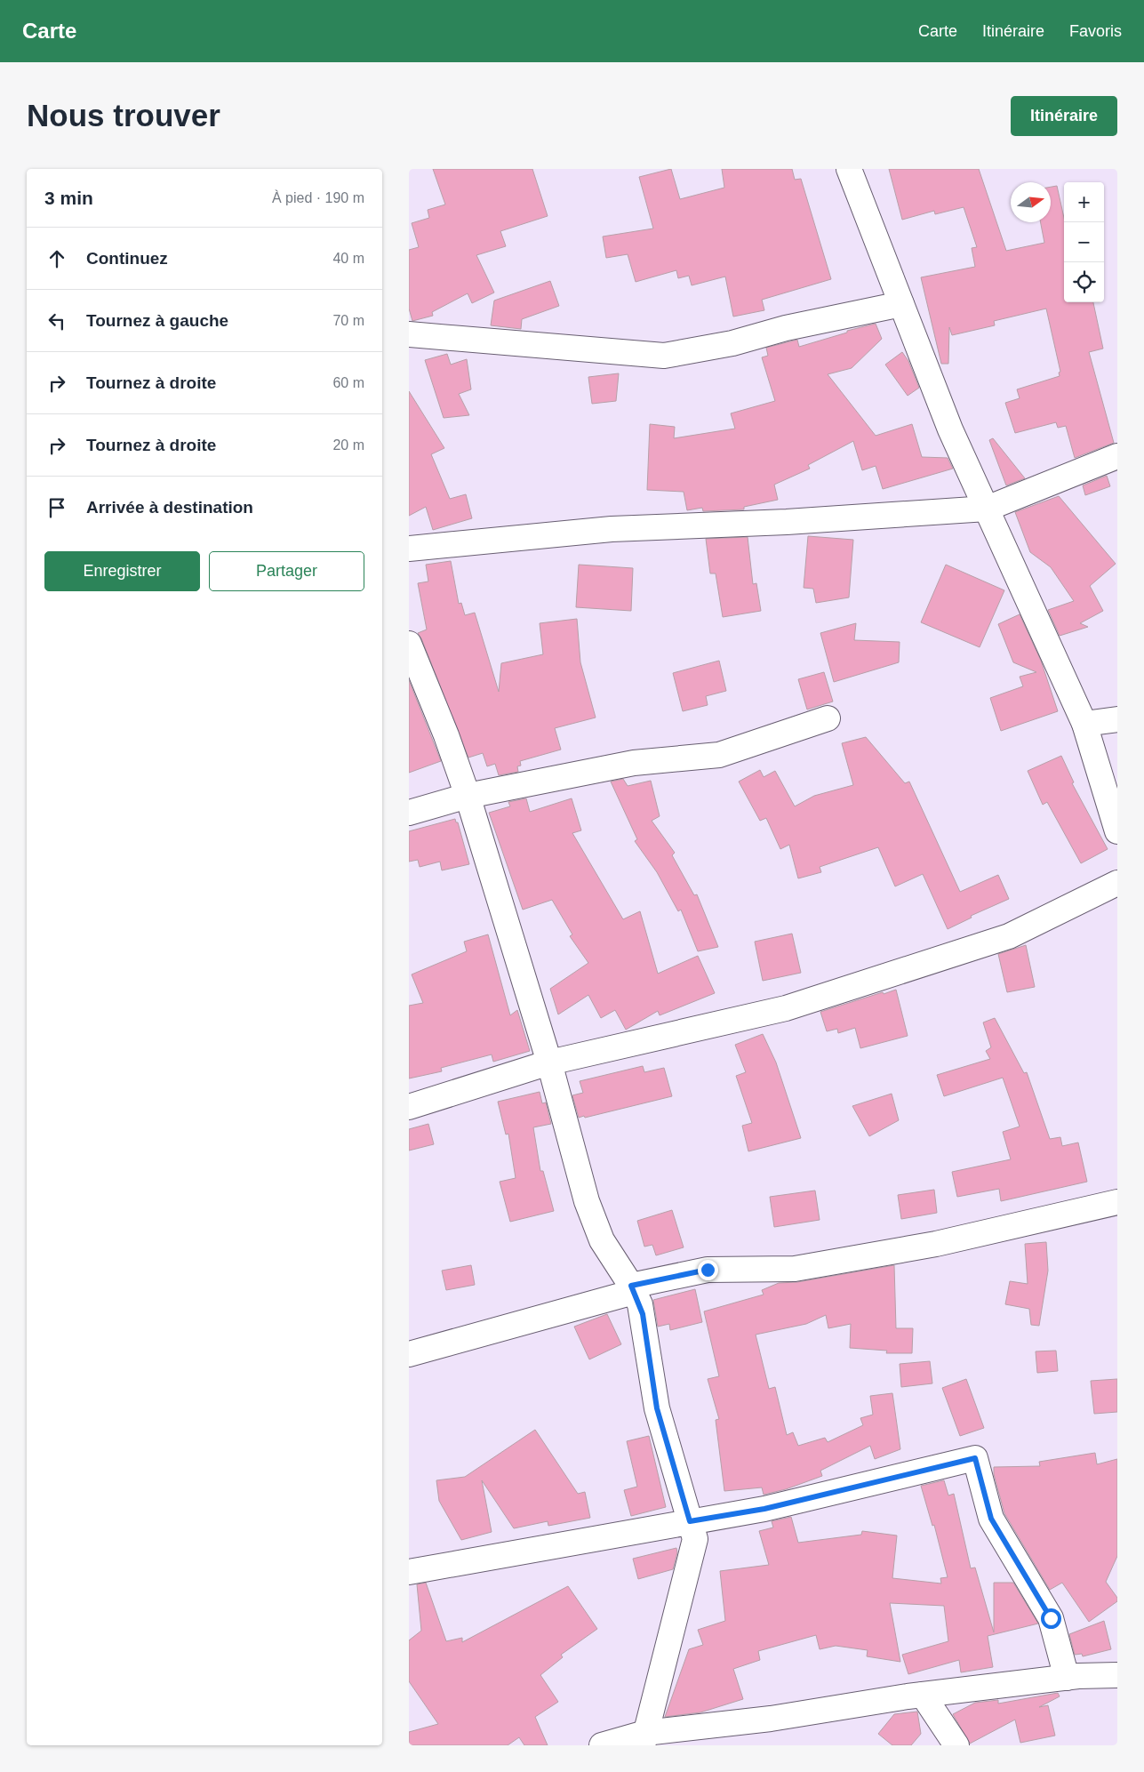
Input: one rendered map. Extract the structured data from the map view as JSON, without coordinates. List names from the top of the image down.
{
  "north": "right",
  "page": {
    "header": "Carte",
    "nav": ["Carte", "Itinéraire", "Favoris"],
    "buttons": [
      "Itinéraire",
      ["Enregistrer", "Partager"]
    ],
    "title": "Nous trouver",
    "heading": ["3 min", "À pied · 190 m"],
    "map_buttons": ["+", "−"],
    "list": [
      ["Continuez", "40 m"],
      ["Tournez à gauche", "70 m"],
      ["Tournez à droite", "60 m"],
      ["Tournez à droite", "20 m"],
      "Arrivée à destination"
    ]
  }
}
